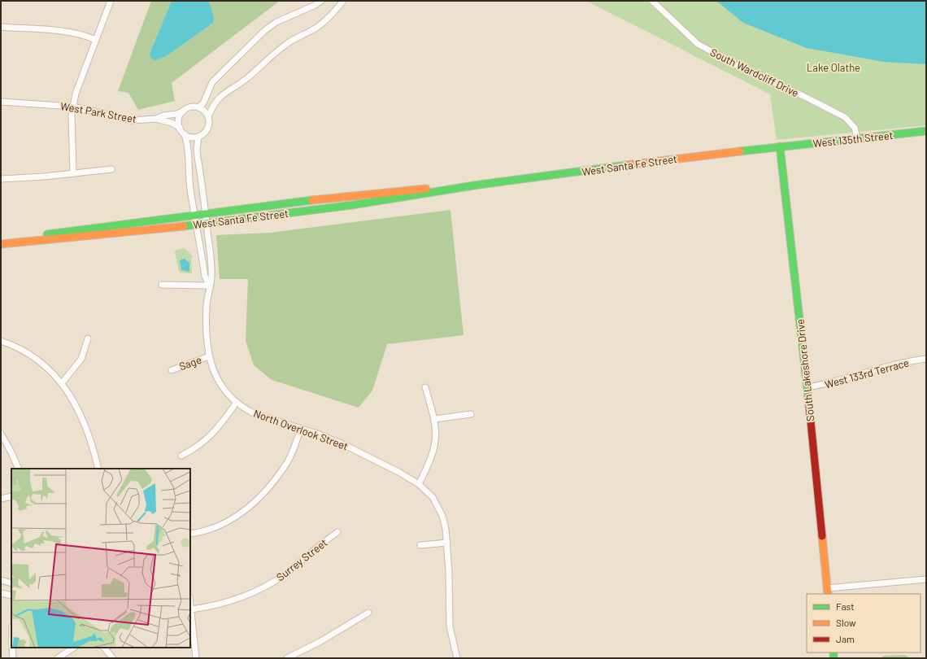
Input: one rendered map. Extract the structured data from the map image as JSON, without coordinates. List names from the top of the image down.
{
  "streets": {
    "street": [
      "South Wardcliff Drive",
      "West Park Street",
      "West 135th Street",
      "West Santa Fe Street",
      "Sage",
      "South Lakeshore Drive",
      "West 133rd Terrace",
      "North Overlook Street",
      "Surrey Street"
    ]
  },
  "crossings": [
    ["South Wardcliff Drive", "West 135th Street"],
    ["West Park Street", "North Overlook Street"],
    ["West 135th Street", "West Santa Fe Street"],
    ["West 135th Street", "South Lakeshore Drive"],
    ["West Santa Fe Street", "South Lakeshore Drive"],
    ["West Santa Fe Street", "North Overlook Street"],
    ["Sage", "North Overlook Street"],
    ["South Lakeshore Drive", "West 133rd Terrace"]
  ],
  "parks": ["Lake Olathe"],
  "legend": ["Fast", "Slow", "Jam"]
}
